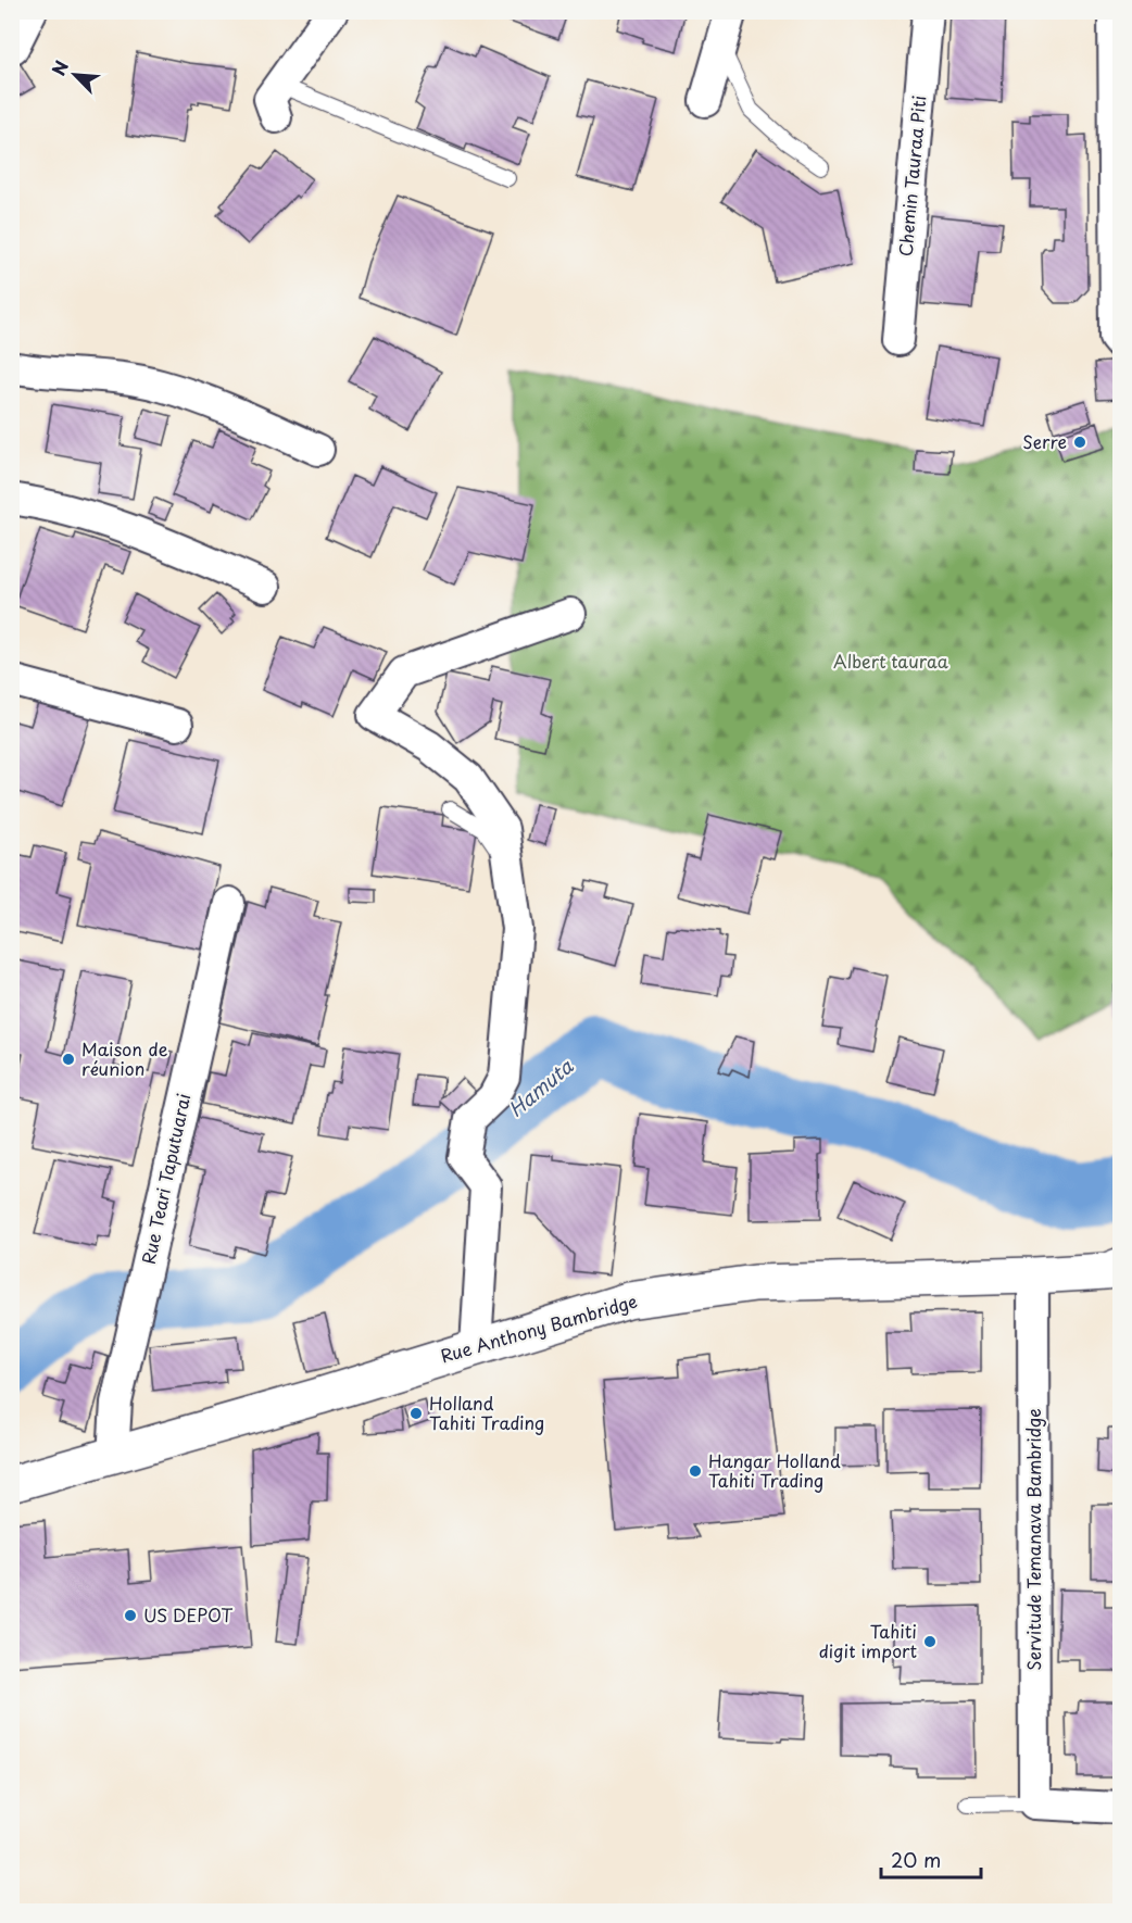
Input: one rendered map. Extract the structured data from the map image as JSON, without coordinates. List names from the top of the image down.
{
  "streets": {
    "main road": ["Rue Anthony Bambridge"],
    "street": ["Chemin Tauraa Piti", "Rue Teari Taputuarai", "Servitude Temanava Bambridge"]
  },
  "crossings": [
    ["Rue Teari Taputuarai", "Rue Anthony Bambridge"],
    ["Rue Anthony Bambridge", "Servitude Temanava Bambridge"]
  ],
  "water": ["Hamuta"],
  "parks": ["Albert tauraa"],
  "places": [
    "Serre",
    "Maison de réunion",
    "Holland Tahiti Trading",
    "Hangar Holland Tahiti Trading",
    "US DEPOT",
    "Tahiti digit import"
  ],
  "scale_bar": "20 m",
  "north": "top left"
}
